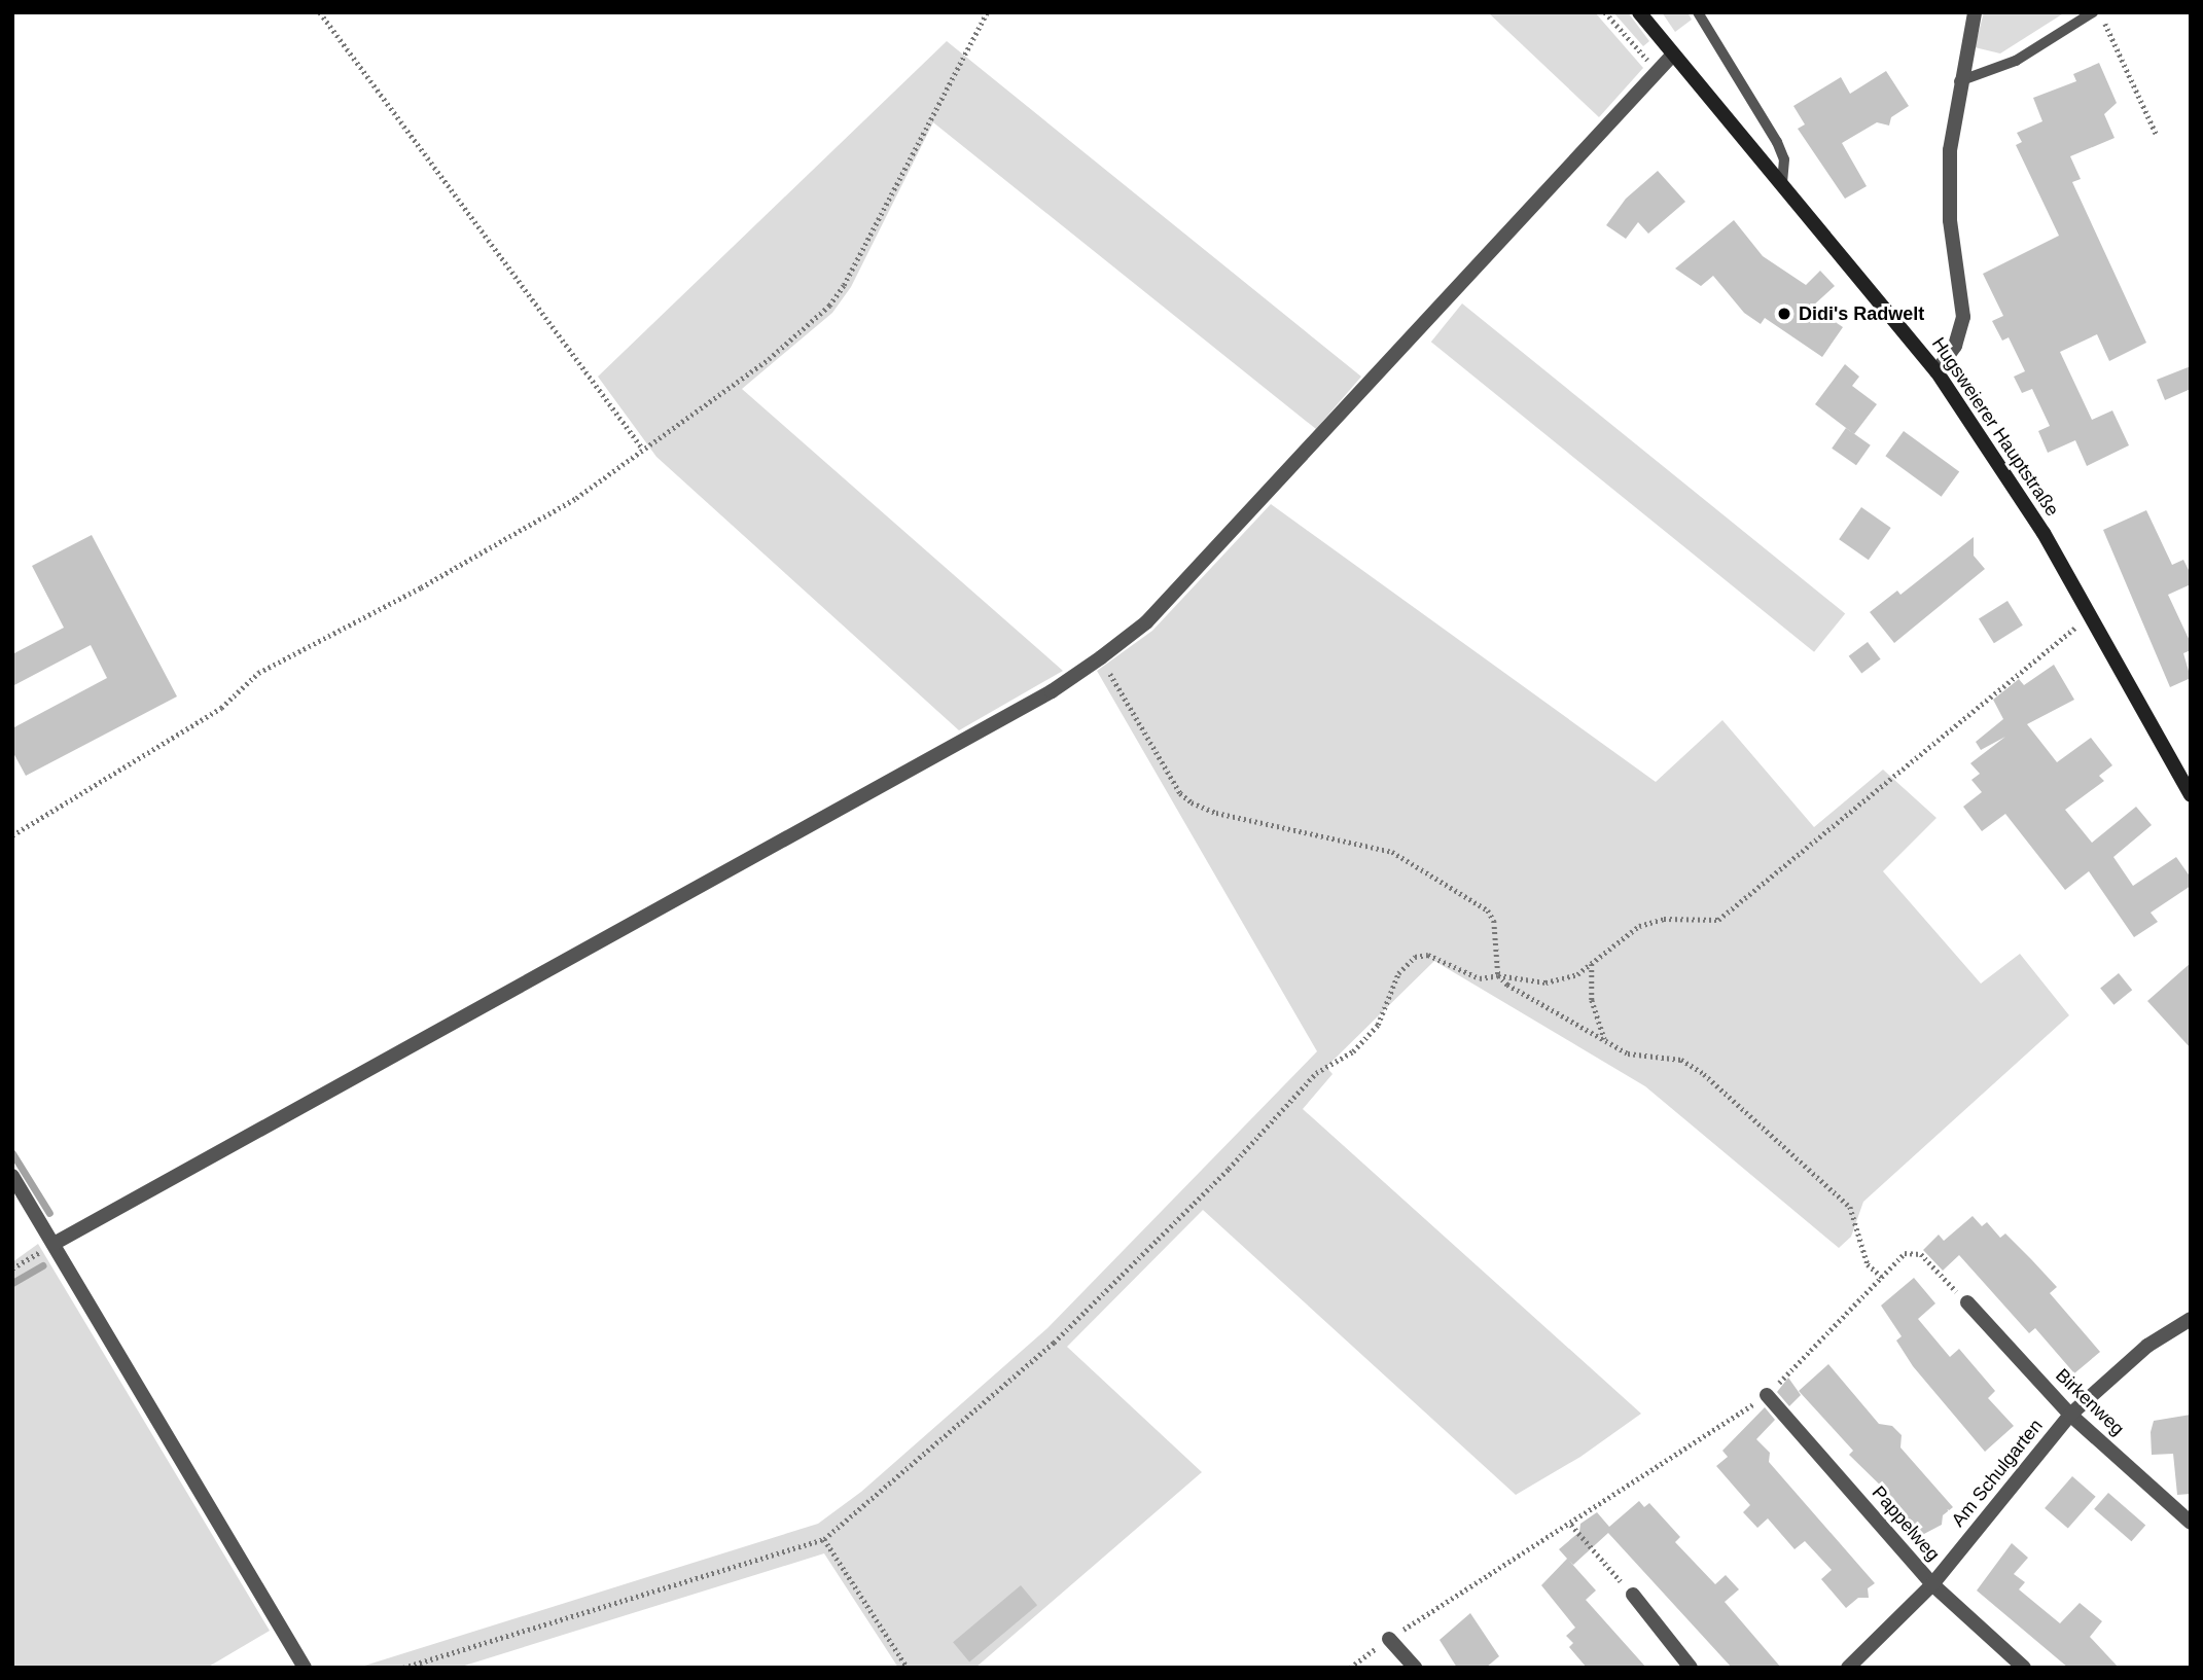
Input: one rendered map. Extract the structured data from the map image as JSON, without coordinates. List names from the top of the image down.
{
  "streets": {
    "street": [
      "Hugsweierer Hauptstraße",
      "Birkenweg",
      "Am Schulgarten",
      "Pappelweg"
    ]
  },
  "crossings": [
    ["Birkenweg", "Am Schulgarten"],
    ["Am Schulgarten", "Pappelweg"]
  ],
  "places": ["Didi's Radwelt"]
}
